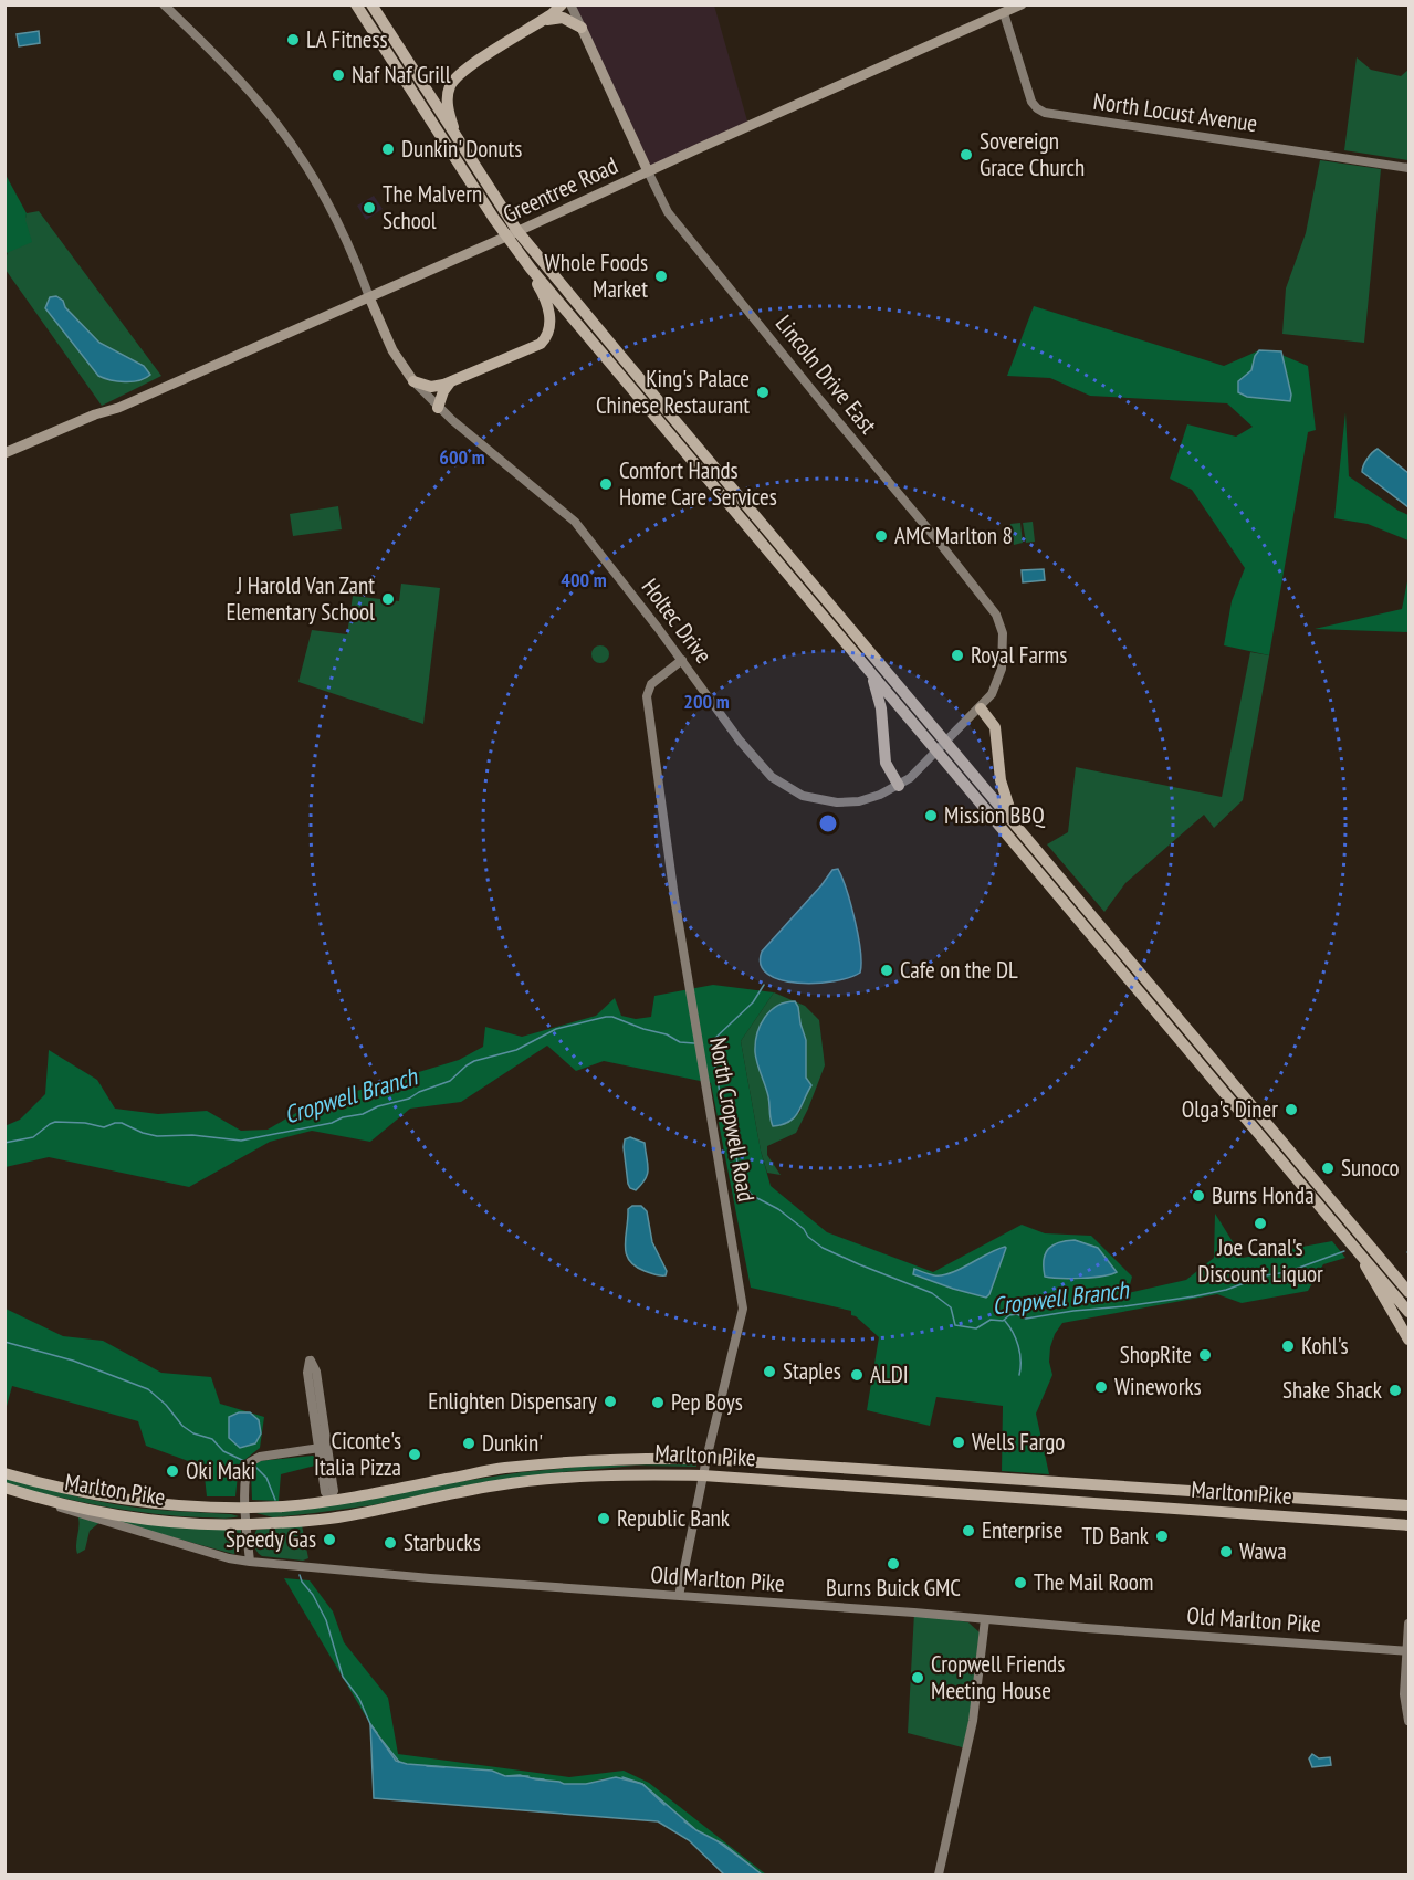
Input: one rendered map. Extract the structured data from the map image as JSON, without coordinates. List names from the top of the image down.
{
  "streets": {
    "highway": ["Marlton Pike"],
    "main road": ["Greentree Road", "Lincoln Drive East", "Holtec Drive"],
    "street": ["North Locust Avenue", "North Cropwell Road", "Old Marlton Pike"]
  },
  "crossings": [
    ["North Locust Avenue", "Greentree Road"],
    ["Greentree Road", "Lincoln Drive East"],
    ["Greentree Road", "Holtec Drive"],
    ["Lincoln Drive East", "Holtec Drive"],
    ["Holtec Drive", "North Cropwell Road"],
    ["North Cropwell Road", "Marlton Pike"],
    ["North Cropwell Road", "Old Marlton Pike"],
    ["Marlton Pike", "Old Marlton Pike"]
  ],
  "water": ["Cropwell Branch"],
  "places": [
    "LA Fitness",
    "Naf Naf Grill",
    "Dunkin' Donuts",
    "Sovereign Grace Church",
    "The Malvern School",
    "Whole Foods Market",
    "King's Palace Chinese Restaurant",
    "Comfort Hands Home Care Services",
    "AMC Marlton 8",
    "J Harold Van Zant Elementary School",
    "Royal Farms",
    "Mission BBQ",
    "Cafe on the DL",
    "Olga's Diner",
    "Sunoco",
    "Burns Honda",
    "Joe Canal's Discount Liquor",
    "Kohl's",
    "ShopRite",
    "Staples",
    "ALDI",
    "Wineworks",
    "Shake Shack",
    "Enlighten Dispensary",
    "Pep Boys",
    "Wells Fargo",
    "Dunkin'",
    "Ciconte's Italia Pizza",
    "Oki Maki",
    "Republic Bank",
    "Enterprise",
    "TD Bank",
    "Speedy Gas",
    "Starbucks",
    "Wawa",
    "Burns Buick GMC",
    "The Mail Room",
    "Cropwell Friends Meeting House"
  ],
  "rings": ["600 m", "400 m", "200 m"]
}
